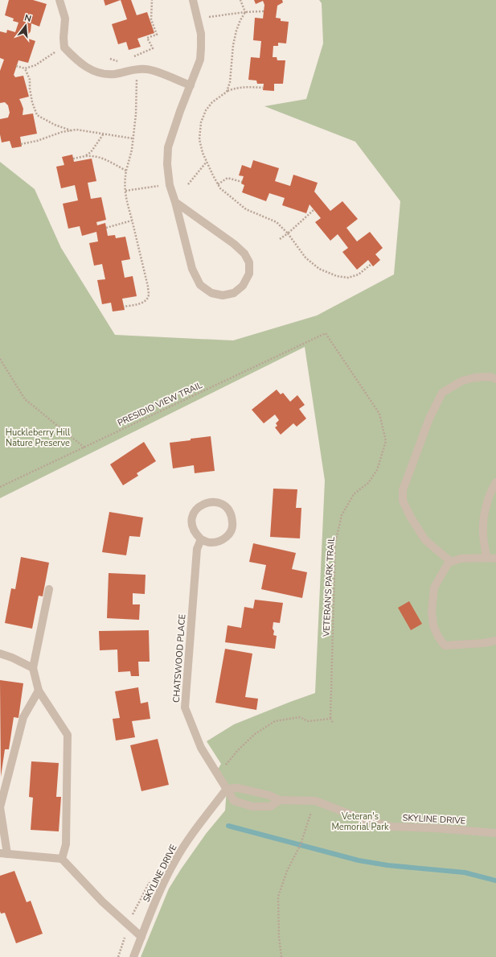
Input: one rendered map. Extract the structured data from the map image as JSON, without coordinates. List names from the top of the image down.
{
  "streets": {
    "street": ["CHATSWOOD PLACE", "SKYLINE DRIVE"],
    "path": ["PRESIDIO VIEW TRAIL", "VETERAN'S PARK TRAIL"]
  },
  "crossings": [
    ["PRESIDIO VIEW TRAIL", "VETERAN'S PARK TRAIL"],
    ["CHATSWOOD PLACE", "SKYLINE DRIVE"]
  ],
  "parks": ["Huckleberry Hill Nature Preserve", "Veteran's Memorial Park"],
  "north": "top"
}
